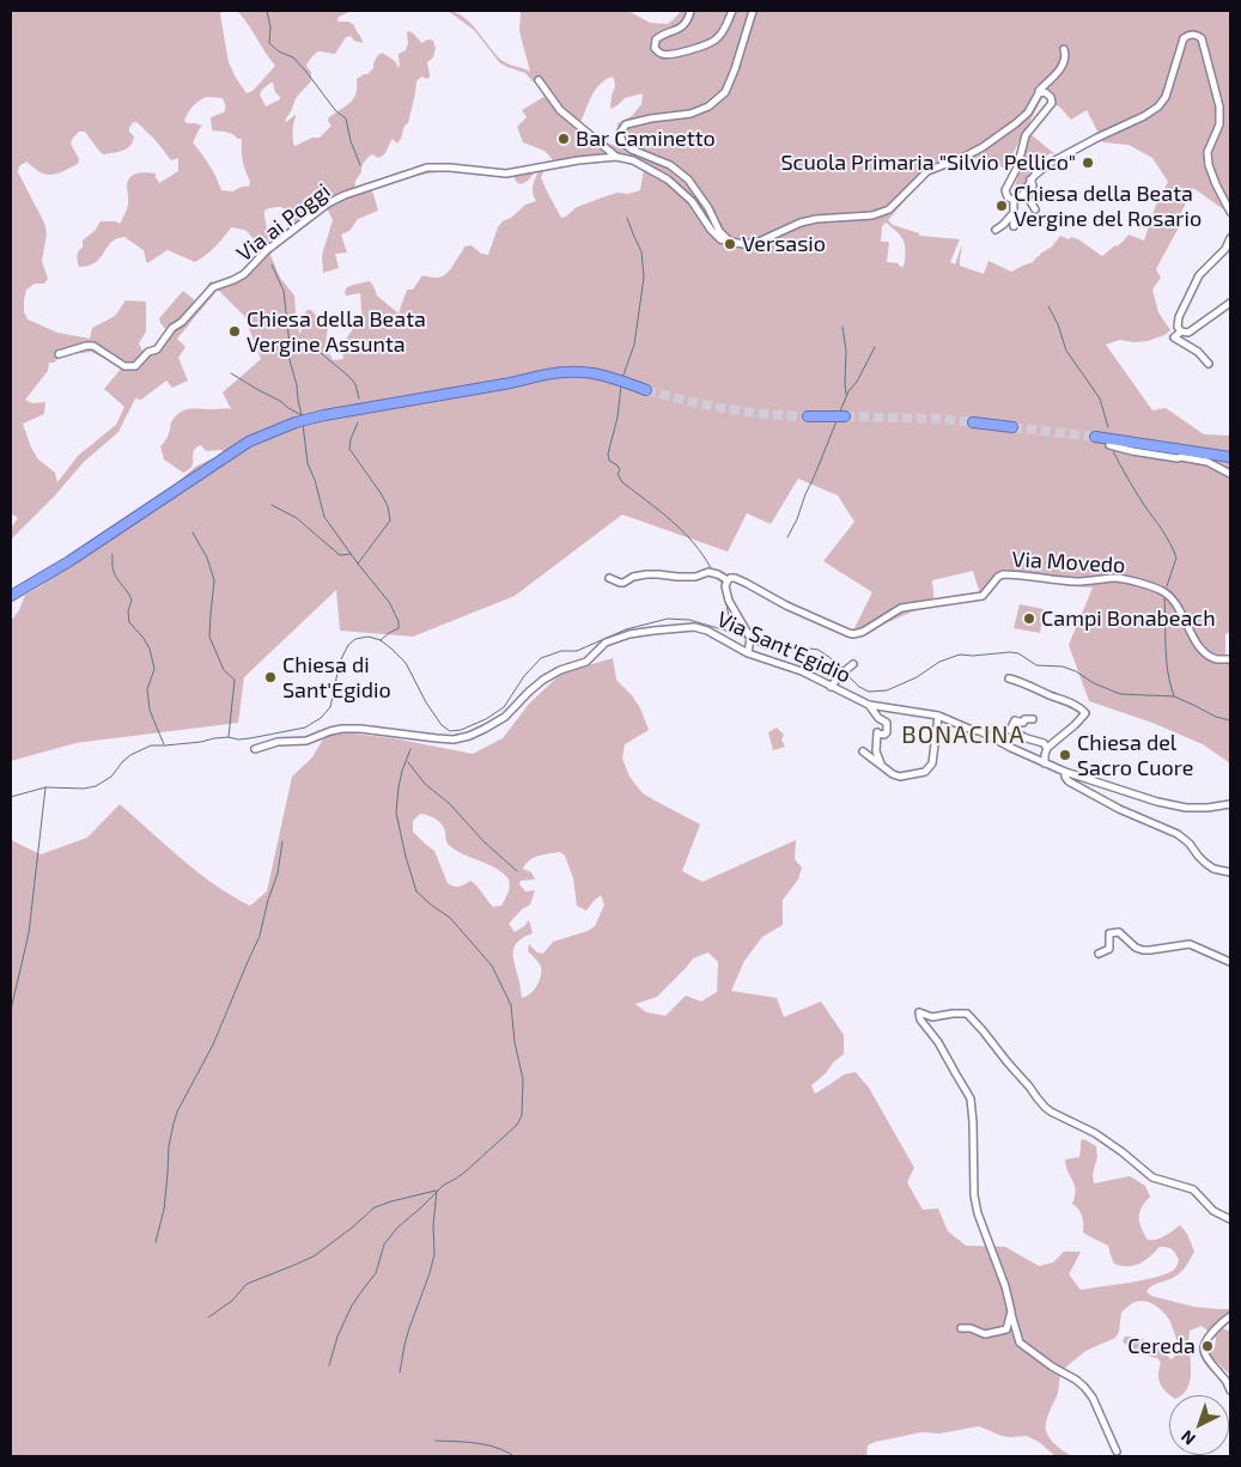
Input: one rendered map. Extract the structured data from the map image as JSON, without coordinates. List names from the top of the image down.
{
  "streets": {
    "street": ["Via ai Poggi", "Via Movedo", "Via Sant'Egidio"]
  },
  "districts": ["BONACINA"],
  "places": [
    "Bar Caminetto",
    "Scuola Primaria \"Silvio Pellico\"",
    "Chiesa della Beata Vergine del Rosario",
    "Versasio",
    "Chiesa della Beata Vergine Assunta",
    "Campi Bonabeach",
    "Chiesa di Sant'Egidio",
    "Chiesa del Sacro Cuore",
    "Cereda"
  ],
  "north": "bottom left"
}
